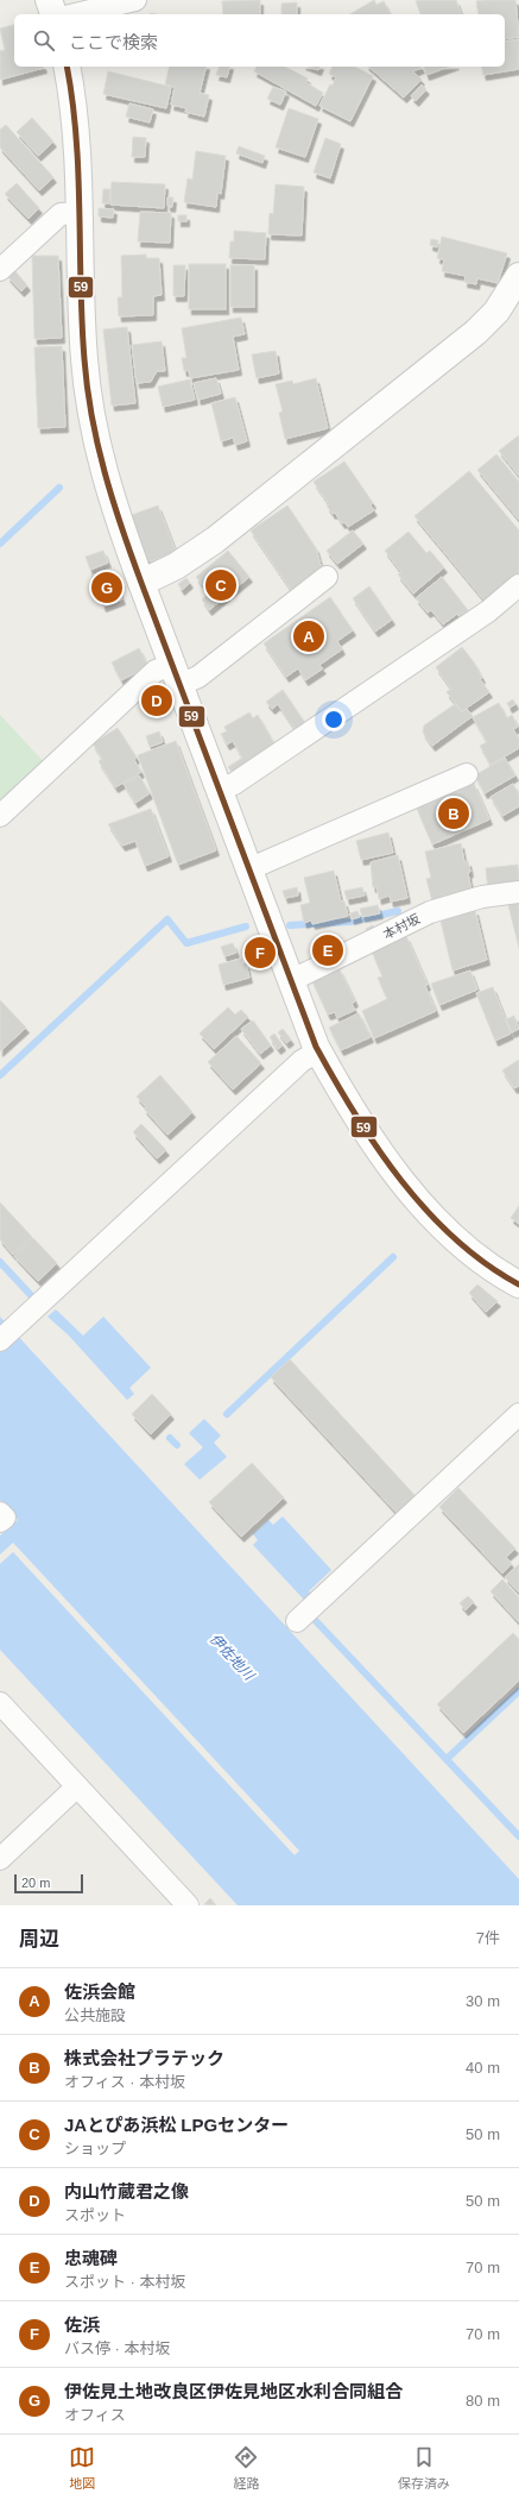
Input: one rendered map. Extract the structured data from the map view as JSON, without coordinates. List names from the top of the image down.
{
  "streets": {
    "street": ["本村坂"]
  },
  "water": ["伊佐地川"],
  "lines": ["transit line 59"],
  "scale_bar": "20 m",
  "page": {
    "search": "ここで検索",
    "pins": [
      "C",
      "G",
      "A",
      "D",
      "B",
      "E",
      "F"
    ],
    "scale": "20 m",
    "heading": ["周辺", "7件"],
    "list": [
      {
        "mark": "A",
        "name": "佐浜会館",
        "note": "公共施設",
        "value": "30 m"
      },
      {
        "mark": "B",
        "name": "株式会社プラテック",
        "note": "オフィス · 本村坂",
        "value": "40 m"
      },
      {
        "mark": "C",
        "name": "JAとぴあ浜松 LPGセンター",
        "note": "ショップ",
        "value": "50 m"
      },
      {
        "mark": "D",
        "name": "内山竹蔵君之像",
        "note": "スポット",
        "value": "50 m"
      },
      {
        "mark": "E",
        "name": "忠魂碑",
        "note": "スポット · 本村坂",
        "value": "70 m"
      },
      {
        "mark": "F",
        "name": "佐浜",
        "note": "バス停 · 本村坂",
        "value": "70 m"
      },
      {
        "mark": "G",
        "name": "伊佐見土地改良区伊佐見地区水利合同組合",
        "note": "オフィス",
        "value": "80 m"
      }
    ],
    "nav": ["地図", "経路", "保存済み"]
  }
}
